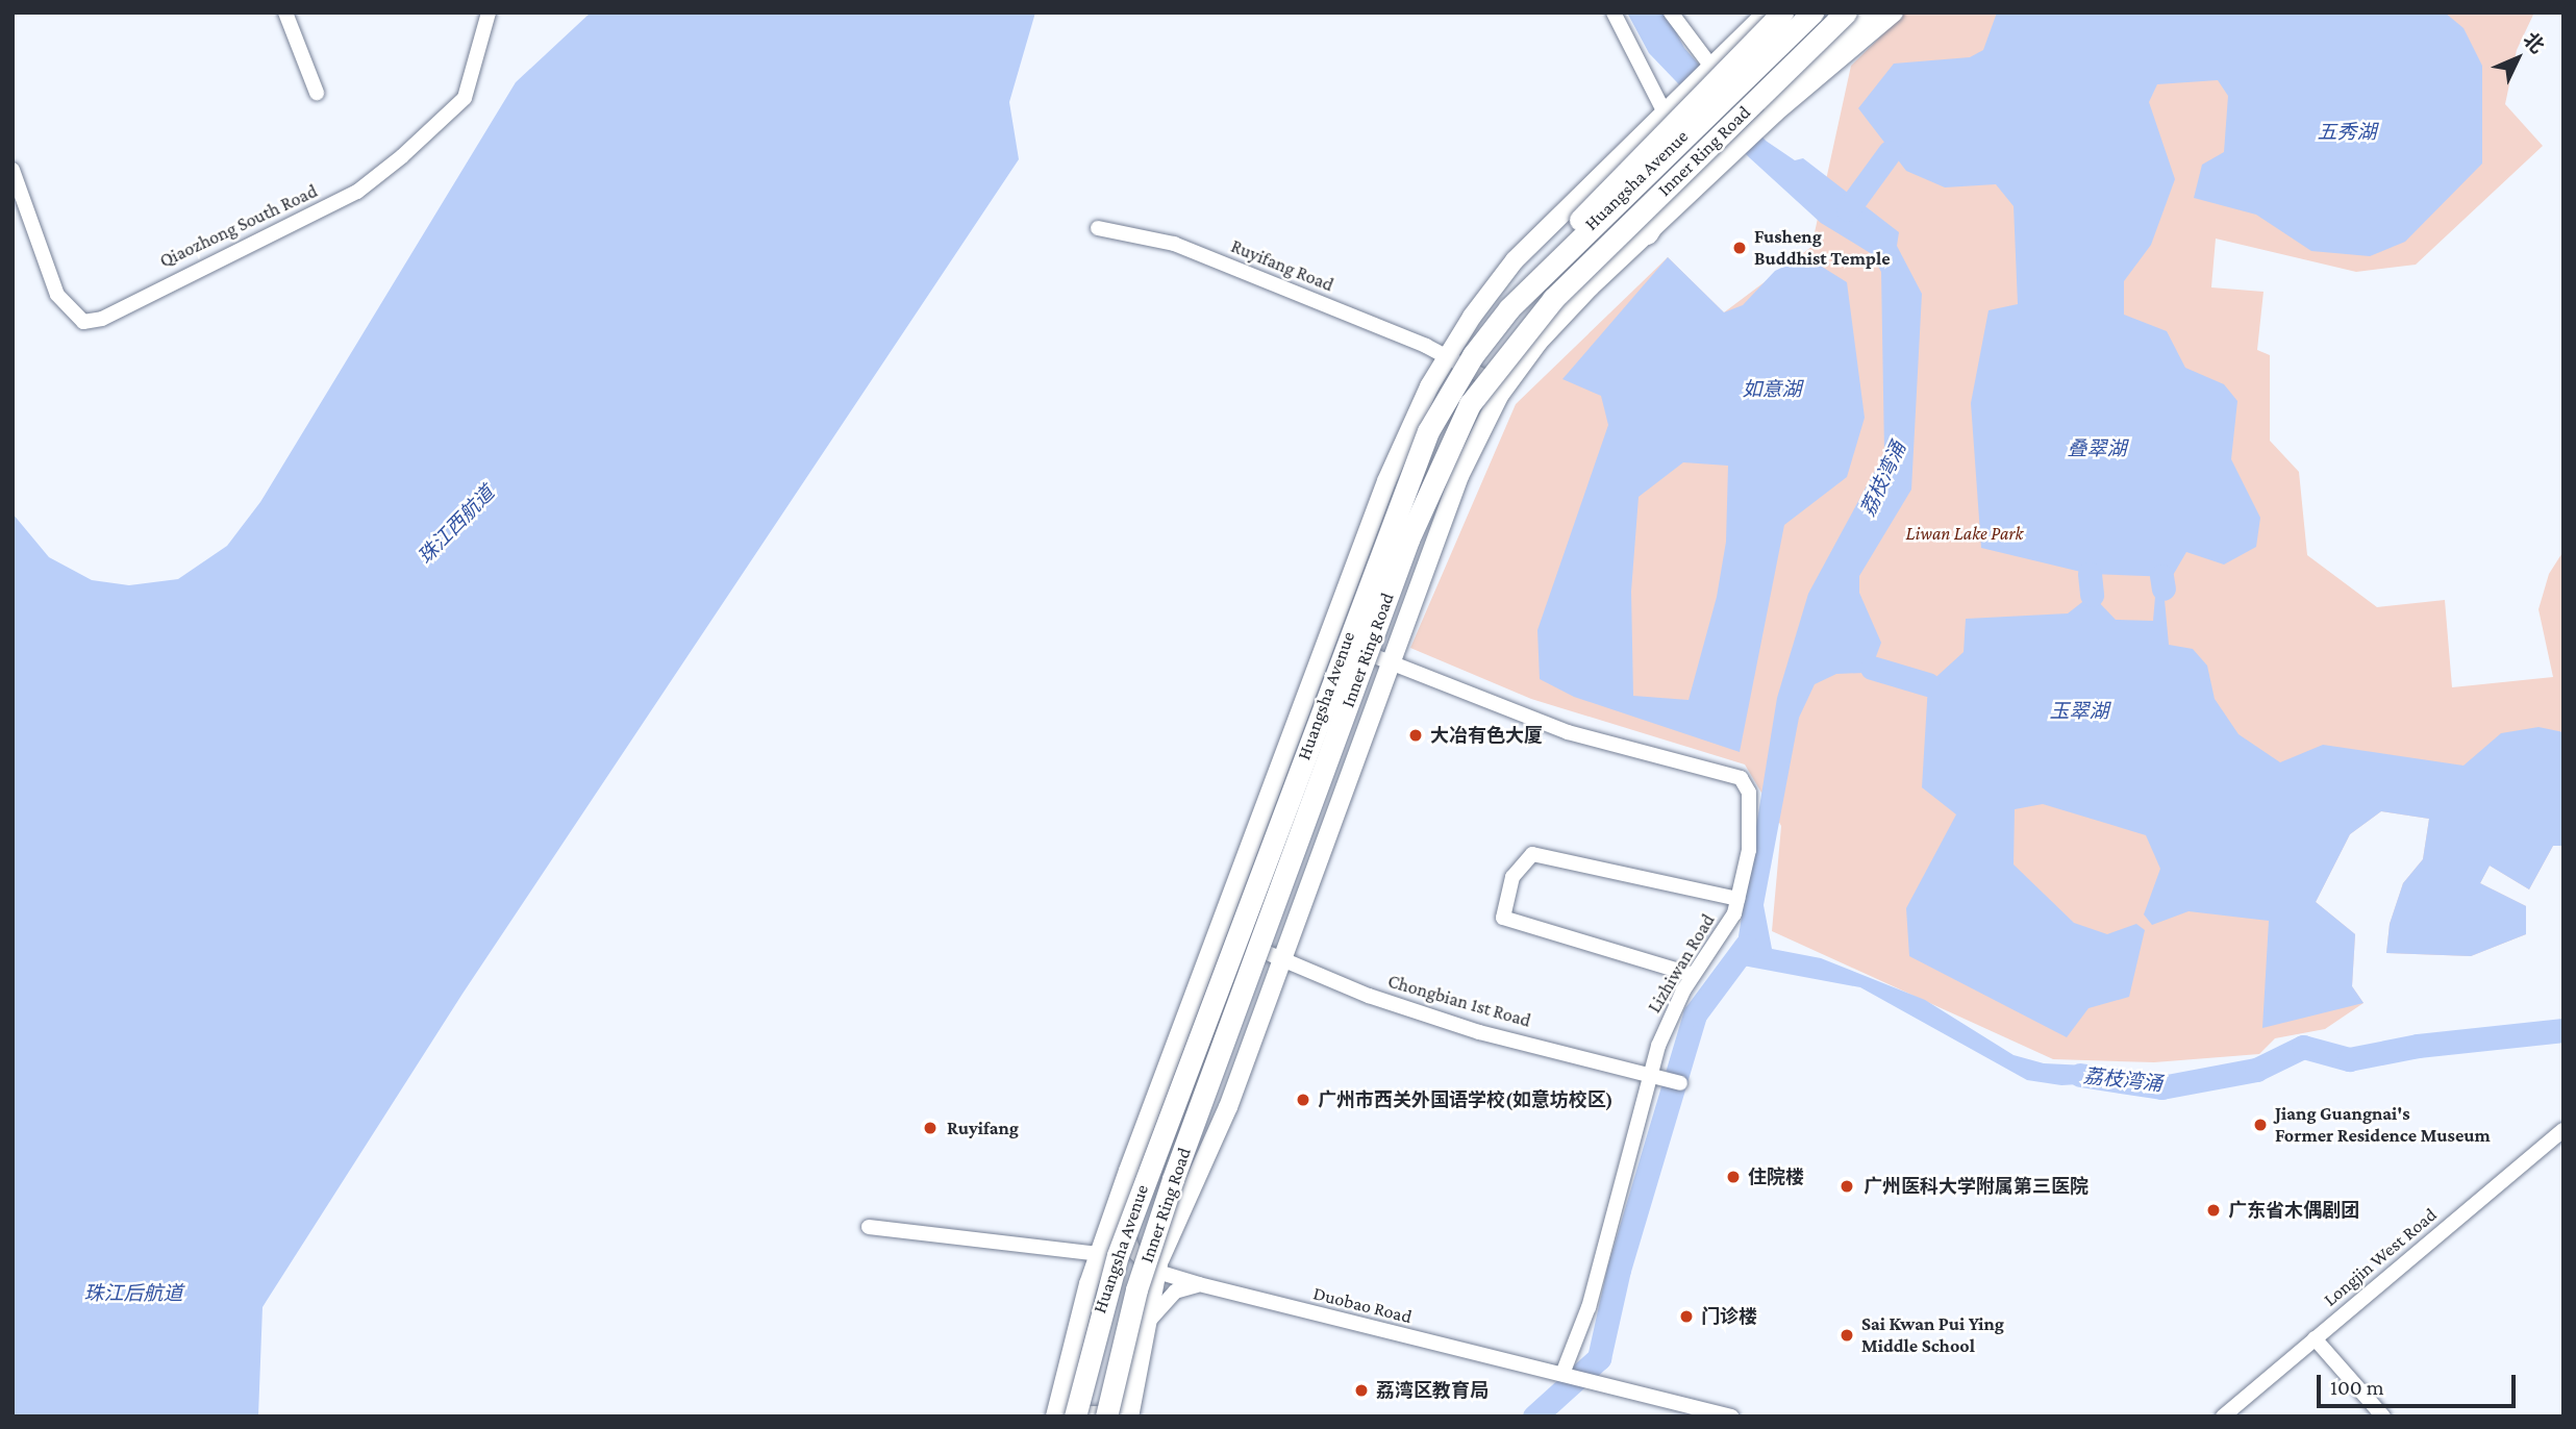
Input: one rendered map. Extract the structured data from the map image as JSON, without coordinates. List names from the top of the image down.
{
  "streets": {
    "highway": ["Inner Ring Road", "Huangsha Avenue"],
    "street": [
      "Qiaozhong South Road",
      "Ruyifang Road",
      "Lizhiwan Road",
      "Chongbian 1st Road",
      "Longjin West Road",
      "Duobao Road"
    ]
  },
  "crossings": [
    ["Inner Ring Road", "Huangsha Avenue"],
    ["Huangsha Avenue", "Ruyifang Road"],
    ["Huangsha Avenue", "Lizhiwan Road"],
    ["Huangsha Avenue", "Chongbian 1st Road"],
    ["Huangsha Avenue", "Duobao Road"],
    ["Lizhiwan Road", "Chongbian 1st Road"],
    ["Lizhiwan Road", "Duobao Road"]
  ],
  "water": [
    "五秀湖",
    "如意湖",
    "叠翠湖",
    "荔枝湾涌",
    "珠江西航道",
    "玉翠湖",
    "珠江后航道"
  ],
  "parks": ["Liwan Lake Park"],
  "places": [
    "Fusheng Buddhist Temple",
    "大冶有色大厦",
    "广州市西关外国语学校(如意坊校区)",
    "Jiang Guangnai's Former Residence Museum",
    "Ruyifang",
    "住院楼",
    "广州医科大学附属第三医院",
    "广东省木偶剧团",
    "门诊楼",
    "Sai Kwan Pui Ying Middle School",
    "荔湾区教育局"
  ],
  "scale_bar": "100 m",
  "north": "top right"
}
